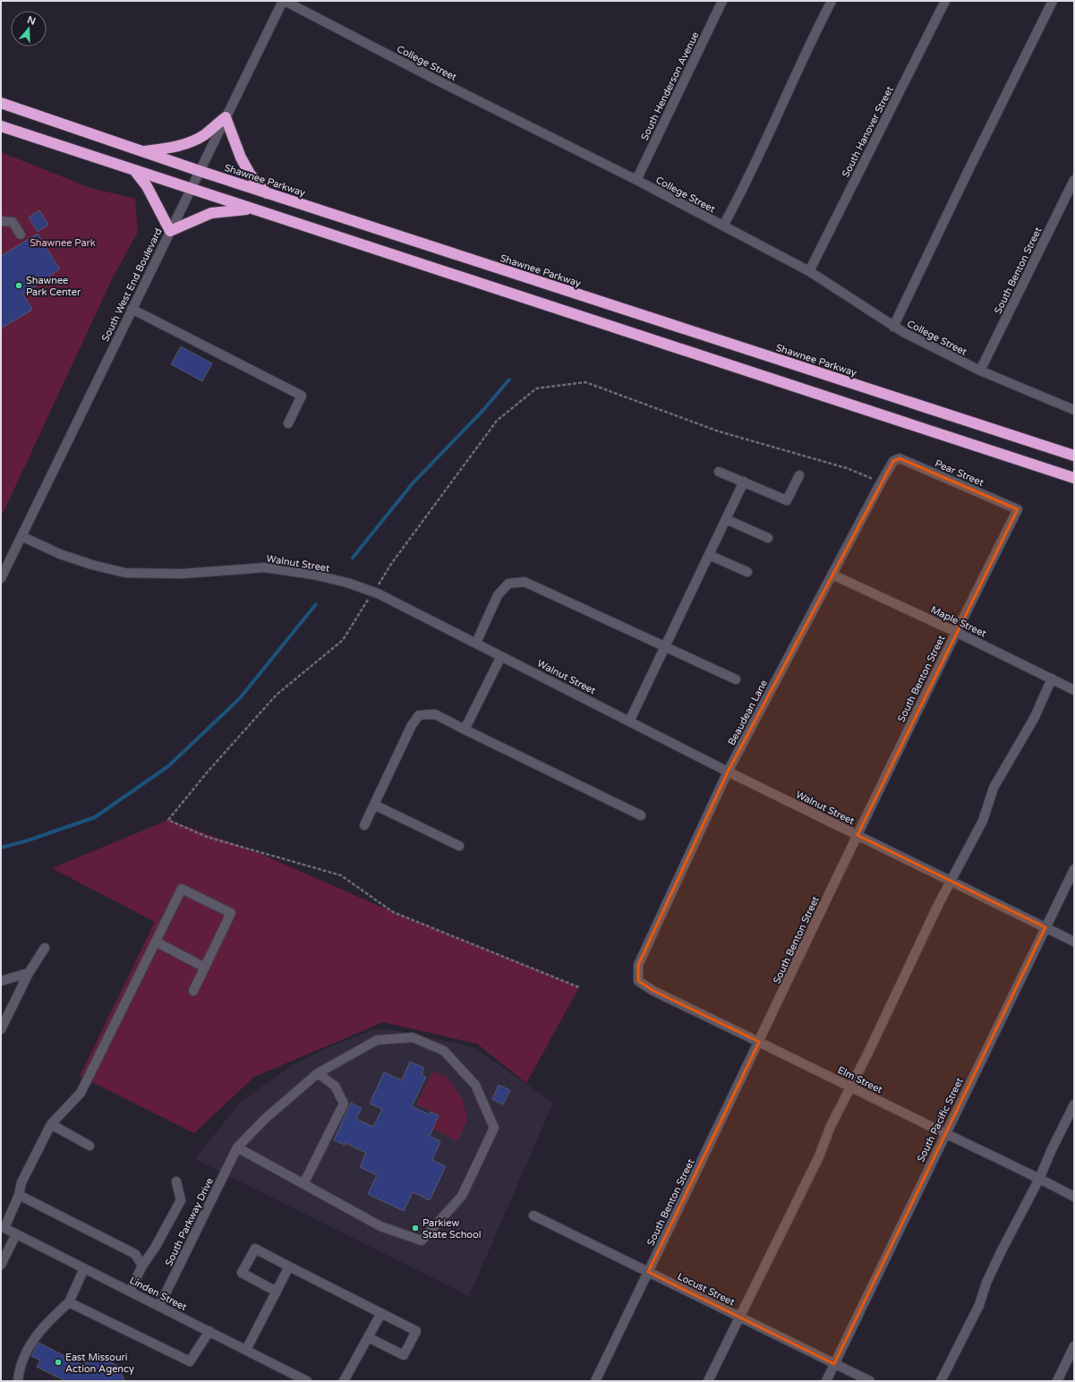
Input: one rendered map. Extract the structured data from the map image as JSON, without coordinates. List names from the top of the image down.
{
  "streets": {
    "highway": ["Shawnee Parkway"],
    "street": [
      "College Street",
      "South Henderson Avenue",
      "South Hanover Street",
      "South Benton Street",
      "South West End Boulevard",
      "Pear Street",
      "Walnut Street",
      "Maple Street",
      "Beaudean Lane",
      "Elm Street",
      "South Pacific Street",
      "South Parkway Drive",
      "Locust Street",
      "Linden Street"
    ]
  },
  "crossings": [
    ["College Street", "South Henderson Avenue"],
    ["College Street", "South Hanover Street"],
    ["College Street", "South Benton Street"],
    ["College Street", "South West End Boulevard"],
    ["Shawnee Parkway", "South West End Boulevard"],
    ["South Benton Street", "Pear Street"],
    ["South Benton Street", "Walnut Street"],
    ["South Benton Street", "Maple Street"],
    ["South Benton Street", "Elm Street"],
    ["South Benton Street", "Locust Street"],
    ["South West End Boulevard", "Walnut Street"],
    ["Pear Street", "Beaudean Lane"],
    ["Walnut Street", "Beaudean Lane"],
    ["Walnut Street", "South Pacific Street"],
    ["Maple Street", "Beaudean Lane"],
    ["Beaudean Lane", "Elm Street"],
    ["Elm Street", "South Pacific Street"],
    ["South Pacific Street", "Locust Street"],
    ["South Parkway Drive", "Linden Street"]
  ],
  "parks": ["Shawnee Park"],
  "places": ["Shawnee Park Center", "Parkiew State School", "East Missouri Action Agency"],
  "north": "top"
}
